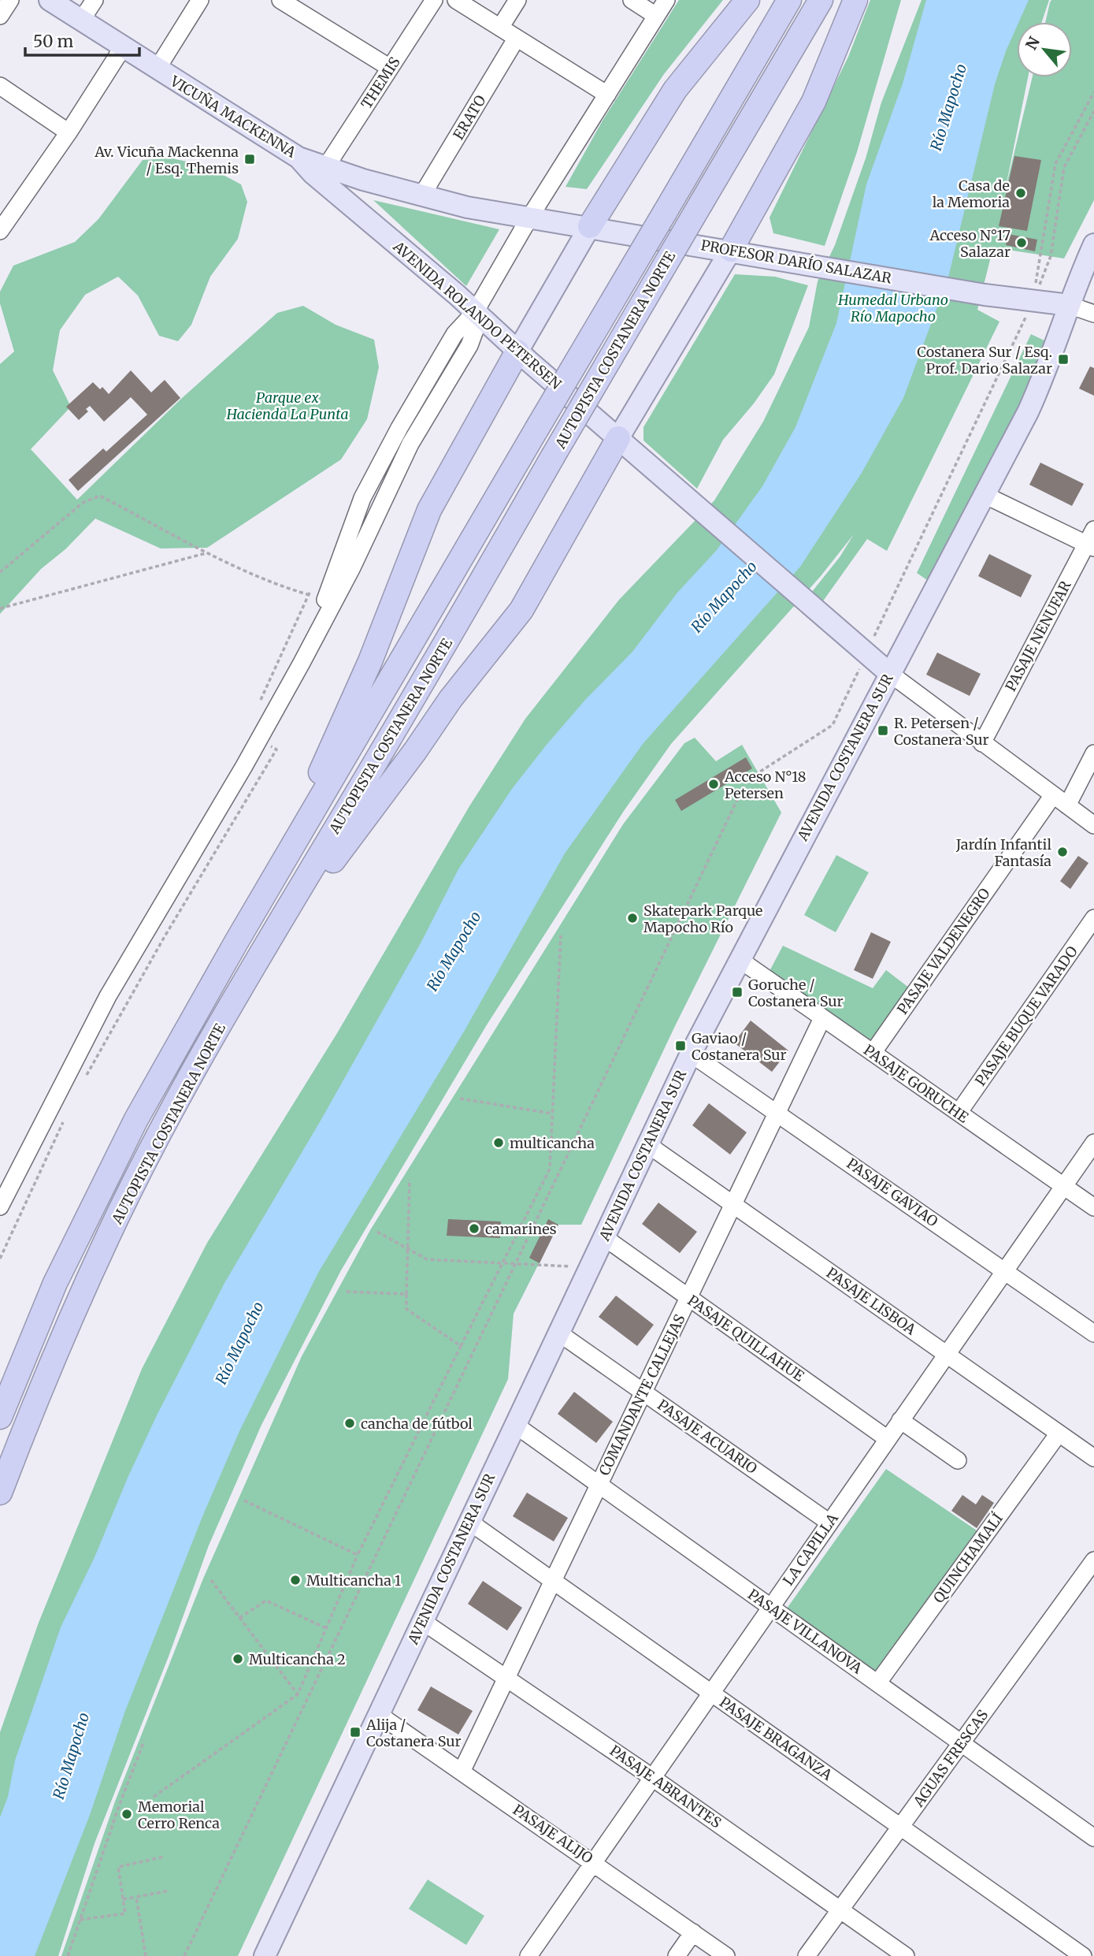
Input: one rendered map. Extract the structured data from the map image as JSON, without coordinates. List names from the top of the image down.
{
  "streets": {
    "highway": ["AUTOPISTA COSTANERA NORTE"],
    "main road": [
      "VICUÑA MACKENNA",
      "PROFESOR DARÍO SALAZAR",
      "AVENIDA ROLANDO PETERSEN",
      "AVENIDA COSTANERA SUR"
    ],
    "street": [
      "THEMIS",
      "ERATO",
      "PASAJE NENUFAR",
      "PASAJE VALDENEGRO",
      "PASAJE BUQUE VARADO",
      "PASAJE GORUCHE",
      "PASAJE GAVIAO",
      "PASAJE LISBOA",
      "PASAJE QUILLAHUE",
      "COMANDANTE CALLEJAS",
      "PASAJE ACUARIO",
      "LA CAPILLA",
      "QUINCHAMALÍ",
      "PASAJE VILLANOVA",
      "PASAJE BRAGANZA",
      "AGUAS FRESCAS",
      "PASAJE ABRANTES",
      "PASAJE ALIJO"
    ]
  },
  "crossings": [
    ["THEMIS", "VICUÑA MACKENNA"],
    ["VICUÑA MACKENNA", "ERATO"],
    ["VICUÑA MACKENNA", "PROFESOR DARÍO SALAZAR"],
    ["VICUÑA MACKENNA", "AVENIDA ROLANDO PETERSEN"],
    ["PROFESOR DARÍO SALAZAR", "AVENIDA COSTANERA SUR"],
    ["AVENIDA ROLANDO PETERSEN", "PASAJE NENUFAR"],
    ["AVENIDA ROLANDO PETERSEN", "AVENIDA COSTANERA SUR"],
    ["AVENIDA ROLANDO PETERSEN", "PASAJE VALDENEGRO"],
    ["AVENIDA COSTANERA SUR", "PASAJE GORUCHE"],
    ["AVENIDA COSTANERA SUR", "PASAJE GAVIAO"],
    ["AVENIDA COSTANERA SUR", "PASAJE LISBOA"],
    ["AVENIDA COSTANERA SUR", "PASAJE QUILLAHUE"],
    ["AVENIDA COSTANERA SUR", "PASAJE ACUARIO"],
    ["AVENIDA COSTANERA SUR", "PASAJE VILLANOVA"],
    ["AVENIDA COSTANERA SUR", "PASAJE BRAGANZA"],
    ["AVENIDA COSTANERA SUR", "PASAJE ABRANTES"],
    ["AVENIDA COSTANERA SUR", "PASAJE ALIJO"],
    ["PASAJE VALDENEGRO", "PASAJE GORUCHE"],
    ["PASAJE BUQUE VARADO", "PASAJE GORUCHE"],
    ["PASAJE GORUCHE", "COMANDANTE CALLEJAS"],
    ["PASAJE GORUCHE", "LA CAPILLA"],
    ["PASAJE GAVIAO", "COMANDANTE CALLEJAS"],
    ["PASAJE GAVIAO", "LA CAPILLA"],
    ["PASAJE LISBOA", "COMANDANTE CALLEJAS"],
    ["PASAJE LISBOA", "LA CAPILLA"],
    ["PASAJE LISBOA", "QUINCHAMALÍ"],
    ["PASAJE QUILLAHUE", "COMANDANTE CALLEJAS"],
    ["PASAJE QUILLAHUE", "LA CAPILLA"],
    ["COMANDANTE CALLEJAS", "PASAJE ACUARIO"],
    ["COMANDANTE CALLEJAS", "PASAJE VILLANOVA"],
    ["COMANDANTE CALLEJAS", "PASAJE BRAGANZA"],
    ["COMANDANTE CALLEJAS", "PASAJE ABRANTES"],
    ["COMANDANTE CALLEJAS", "PASAJE ALIJO"],
    ["PASAJE ACUARIO", "LA CAPILLA"],
    ["LA CAPILLA", "PASAJE VILLANOVA"],
    ["LA CAPILLA", "PASAJE BRAGANZA"],
    ["LA CAPILLA", "PASAJE ABRANTES"],
    ["LA CAPILLA", "PASAJE ALIJO"],
    ["QUINCHAMALÍ", "PASAJE VILLANOVA"],
    ["PASAJE VILLANOVA", "AGUAS FRESCAS"],
    ["PASAJE BRAGANZA", "AGUAS FRESCAS"],
    ["AGUAS FRESCAS", "PASAJE ABRANTES"]
  ],
  "water": ["Río Mapocho"],
  "parks": ["Humedal Urbano Río Mapocho", "Parque ex Hacienda La Punta"],
  "places": {
    "transit": [
      "Av. Vicuña Mackenna / Esq. Themis",
      "Costanera Sur / Esq. Prof. Dario Salazar",
      "R. Petersen / Costanera Sur",
      "Goruche / Costanera Sur",
      "Gaviao / Costanera Sur",
      "Alija / Costanera Sur"
    ],
    "other": [
      "Casa de la Memoria",
      "Acceso N°17 Salazar",
      "Acceso N°18 Petersen",
      "Jardín Infantil Fantasía",
      "Skatepark Parque Mapocho Río",
      "multicancha",
      "camarines",
      "cancha de fútbol",
      "Multicancha 1",
      "Multicancha 2",
      "Memorial Cerro Renca"
    ]
  },
  "scale_bar": "50 m",
  "north": "top left"
}
